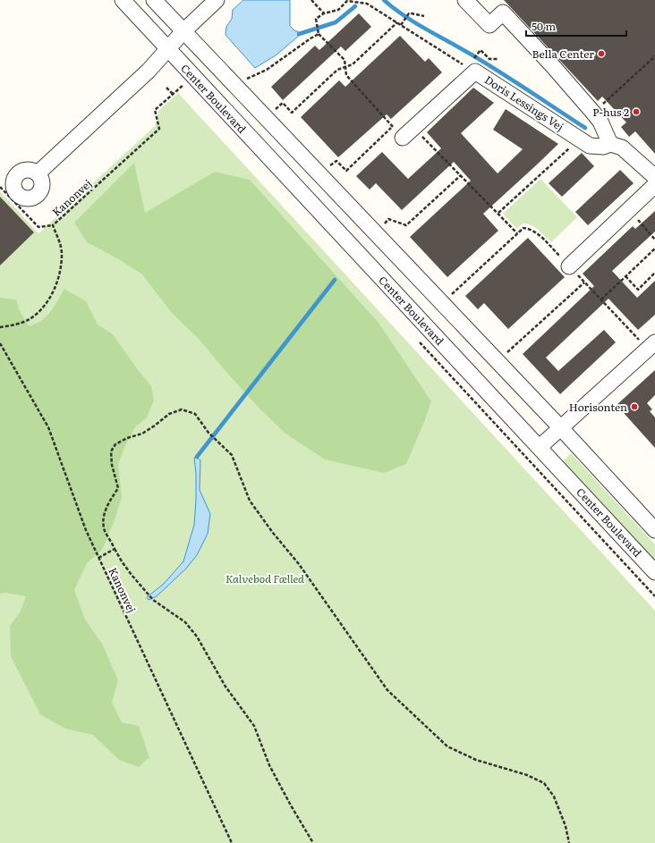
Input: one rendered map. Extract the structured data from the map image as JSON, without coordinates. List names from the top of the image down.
{
  "streets": {
    "street": ["Center Boulevard", "Doris Lessings Vej"],
    "path": ["Kanonvej"]
  },
  "parks": ["Kalvebod Fælled"],
  "places": ["Bella Center", "P-hus 2", "Horisonten"],
  "scale_bar": "50 m"
}
